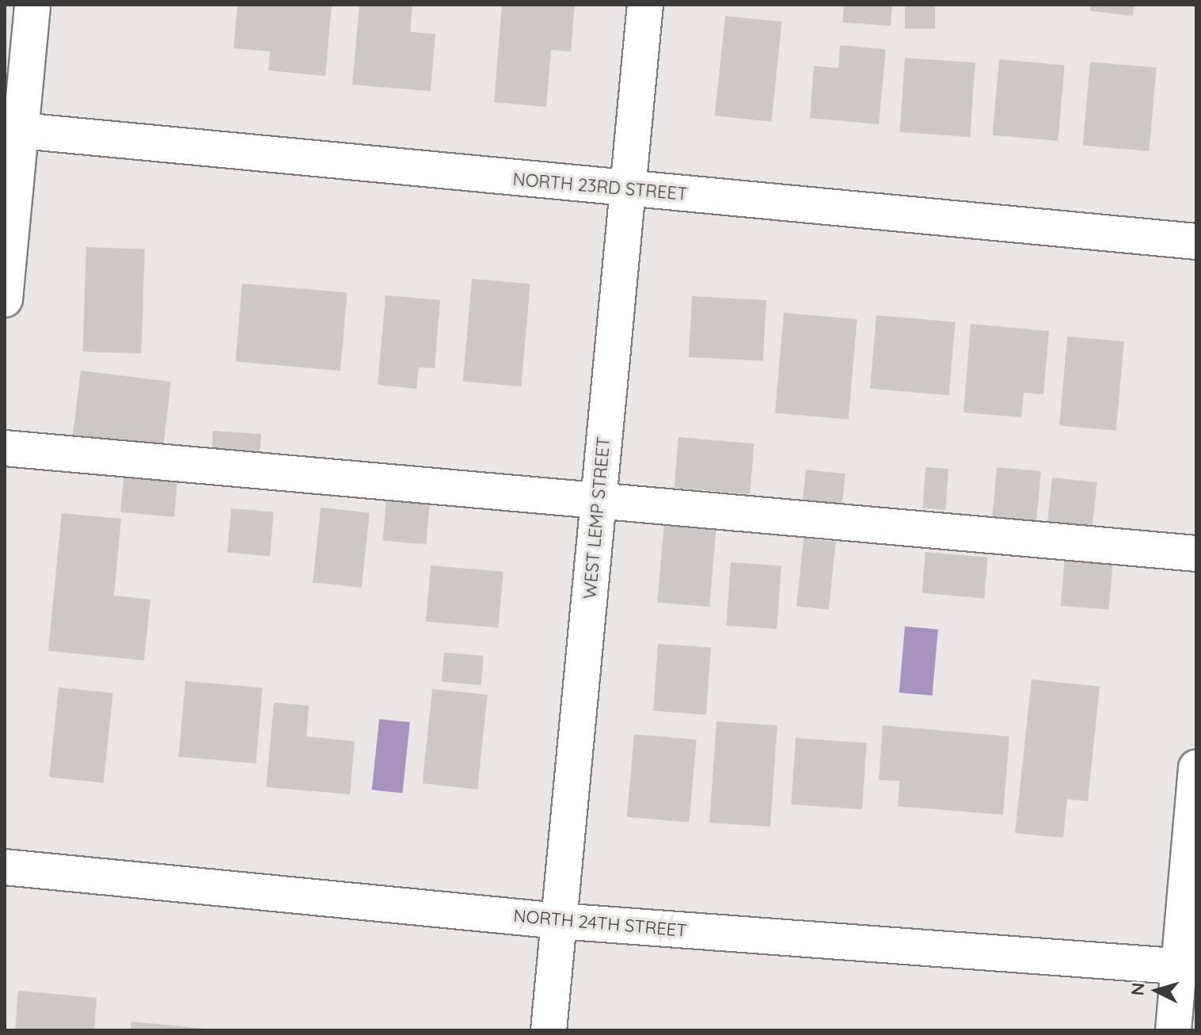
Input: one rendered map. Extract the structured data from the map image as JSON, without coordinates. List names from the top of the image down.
{
  "streets": {
    "street": ["NORTH 23RD STREET", "WEST LEMP STREET", "NORTH 24TH STREET"]
  },
  "crossings": [
    ["NORTH 23RD STREET", "WEST LEMP STREET"],
    ["WEST LEMP STREET", "NORTH 24TH STREET"]
  ],
  "north": "left"
}
